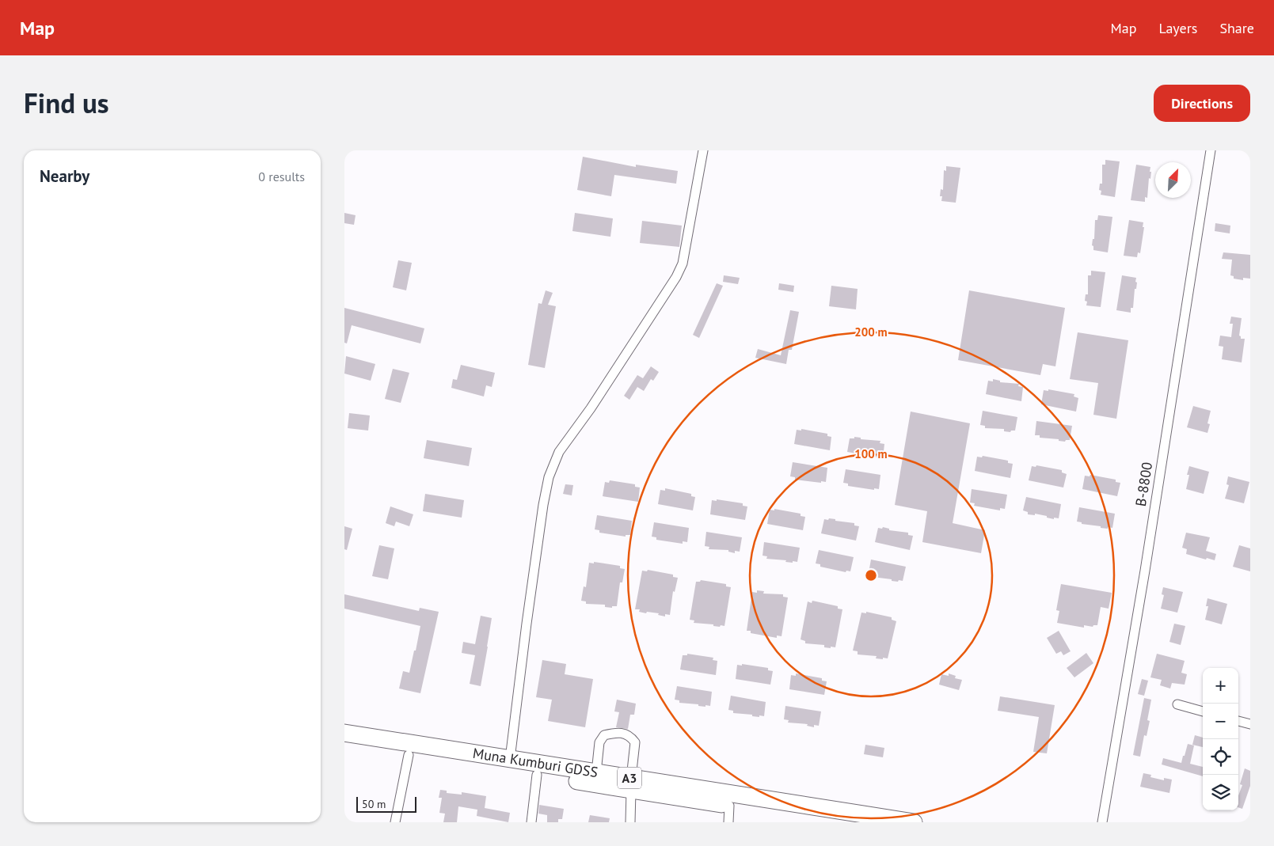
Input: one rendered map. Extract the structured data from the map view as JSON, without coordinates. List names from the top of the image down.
{
  "streets": {
    "highway": ["Muna Kumburi GDSS", "A3"],
    "street": ["B-8800"]
  },
  "scale_bar": "50 m",
  "north": "top right",
  "page": {
    "header": "Map",
    "nav": ["Map", "Layers", "Share"],
    "title": "Find us",
    "buttons": "Directions",
    "heading": ["Nearby", "0 results"],
    "map_buttons": ["+", "−"],
    "scale": "50 m"
  },
  "rings": ["200 m", "100 m"]
}
